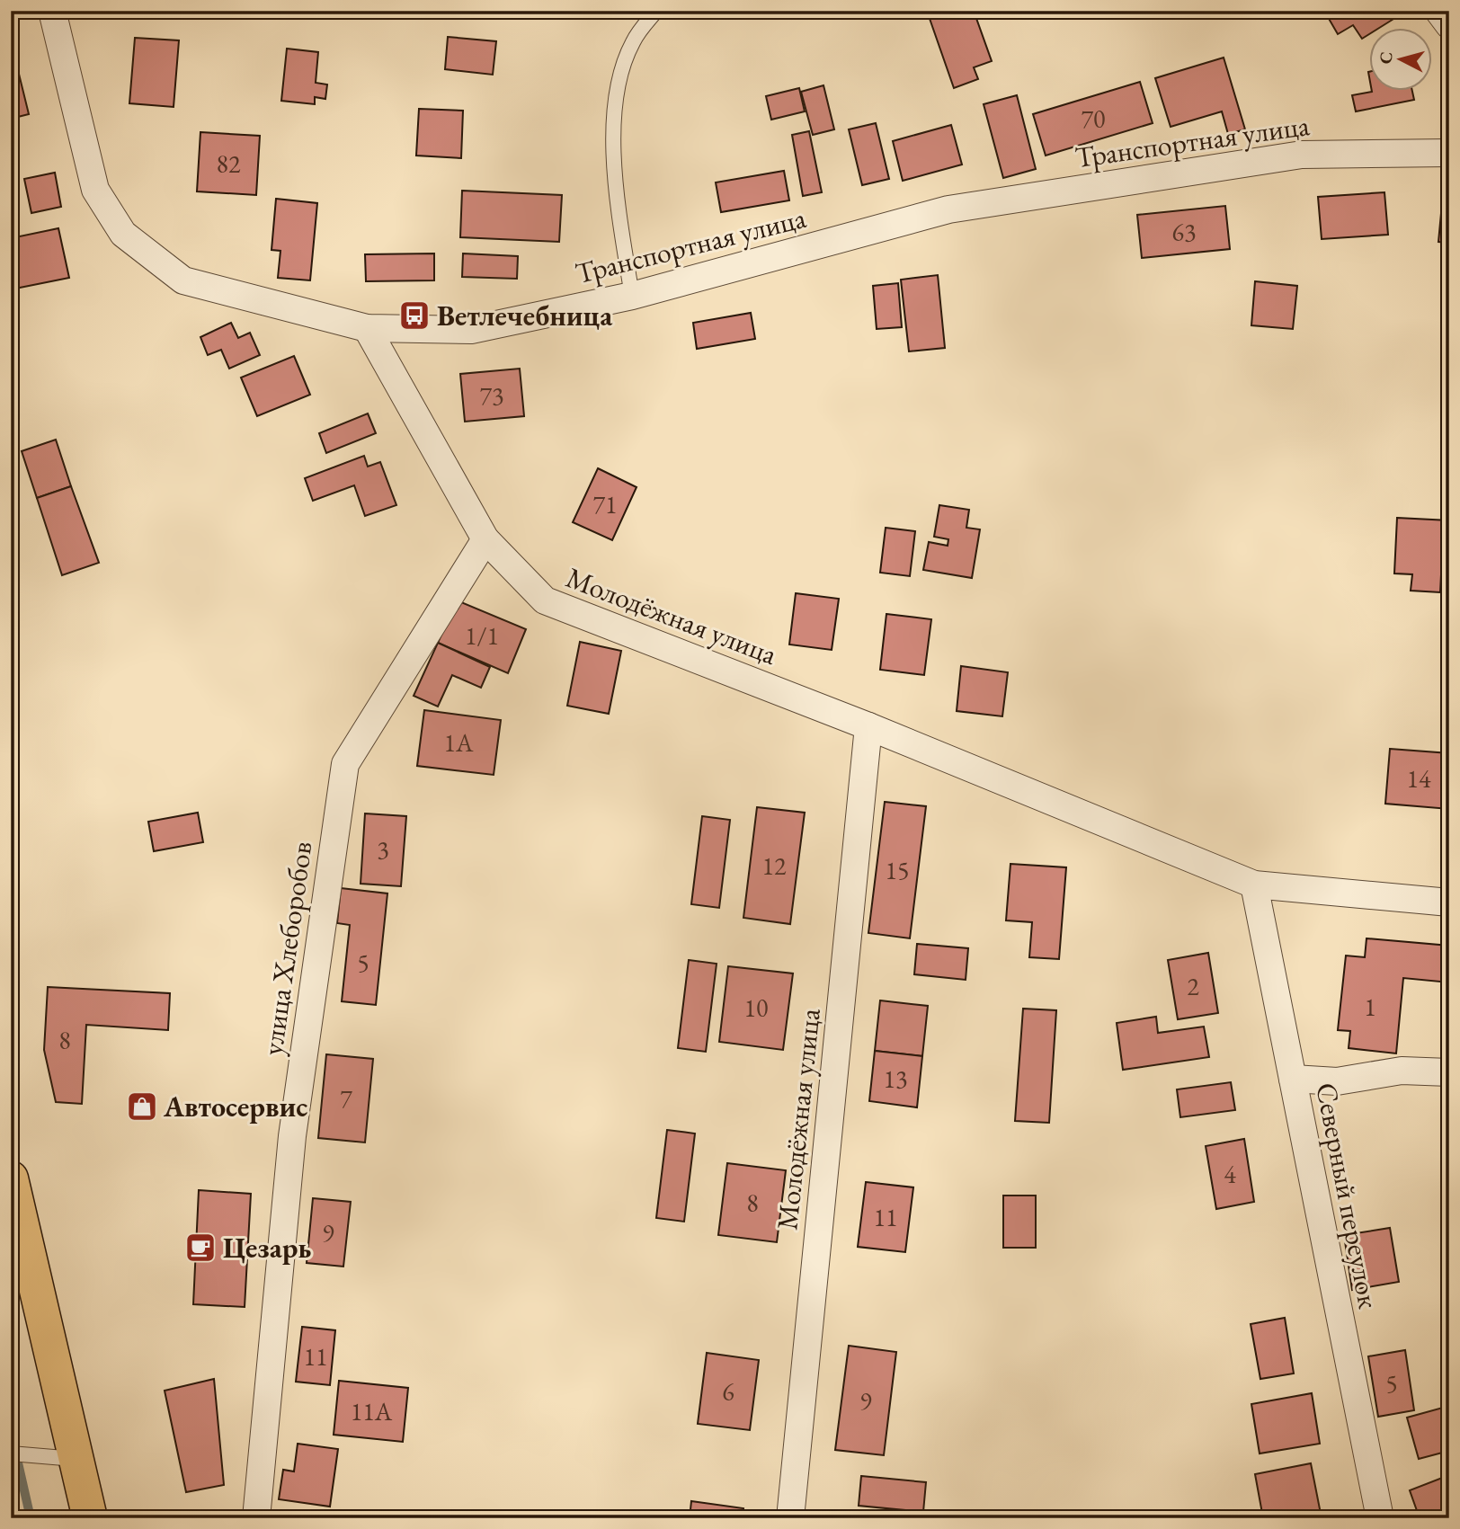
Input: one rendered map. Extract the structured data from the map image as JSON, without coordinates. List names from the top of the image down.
{
  "streets": {
    "street": [
      "Транспортная улица",
      "Молодёжная улица",
      "улица Хлеборобов",
      "Северный переулок"
    ]
  },
  "crossings": [
    ["Транспортная улица", "Молодёжная улица"],
    ["Молодёжная улица", "улица Хлеборобов"],
    ["Молодёжная улица", "Северный переулок"]
  ],
  "places": {
    "bus stop": ["Ветлечебница"],
    "shop": ["Автосервис"],
    "cafe": ["Цезарь"]
  },
  "house_numbers": [
    "70",
    "82",
    "63",
    "73",
    "71",
    "1/1",
    "1А",
    "14",
    "3",
    "12",
    "15",
    "5",
    "2",
    "1",
    "10",
    "8",
    "13",
    "7",
    "4",
    "8",
    "11",
    "9",
    "11",
    "5",
    "6",
    "9",
    "11А"
  ],
  "north": "left"
}
